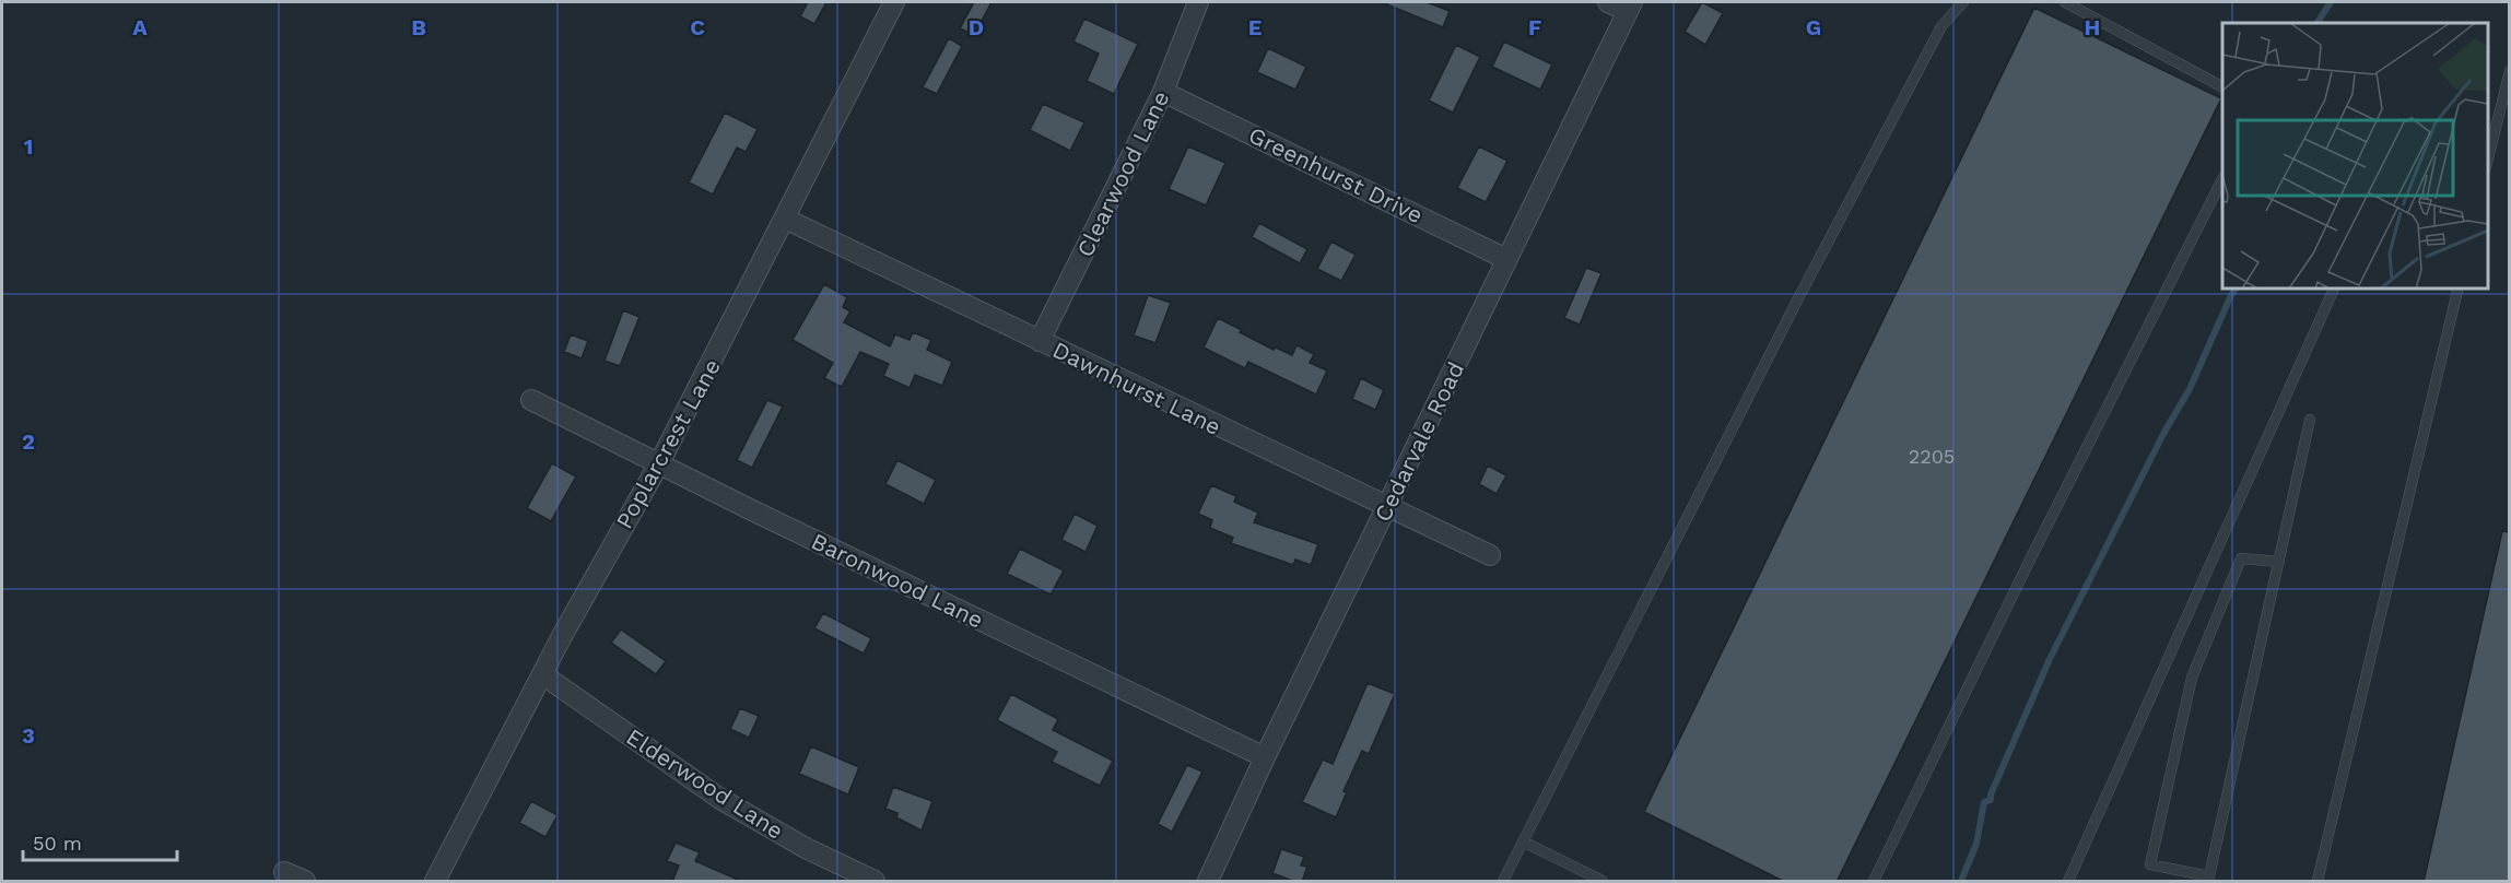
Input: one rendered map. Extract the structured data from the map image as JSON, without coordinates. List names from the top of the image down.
{
  "streets": {
    "street": [
      "Clearwood Lane",
      "Greenhurst Drive",
      "Dawnhurst Lane",
      "Cedarvale Road",
      "Poplarcrest Lane",
      "Baronwood Lane",
      "Elderwood Lane"
    ]
  },
  "crossings": [
    ["Clearwood Lane", "Greenhurst Drive"],
    ["Clearwood Lane", "Dawnhurst Lane"],
    ["Greenhurst Drive", "Cedarvale Road"],
    ["Dawnhurst Lane", "Cedarvale Road"],
    ["Dawnhurst Lane", "Poplarcrest Lane"],
    ["Cedarvale Road", "Baronwood Lane"],
    ["Poplarcrest Lane", "Baronwood Lane"],
    ["Poplarcrest Lane", "Elderwood Lane"]
  ],
  "house_numbers": ["2205"],
  "scale_bar": "50 m",
  "grid": {
    "columns": [
      "A",
      "B",
      "C",
      "D",
      "E",
      "F",
      "G",
      "H"
    ],
    "rows": ["1", "2", "3"]
  }
}
